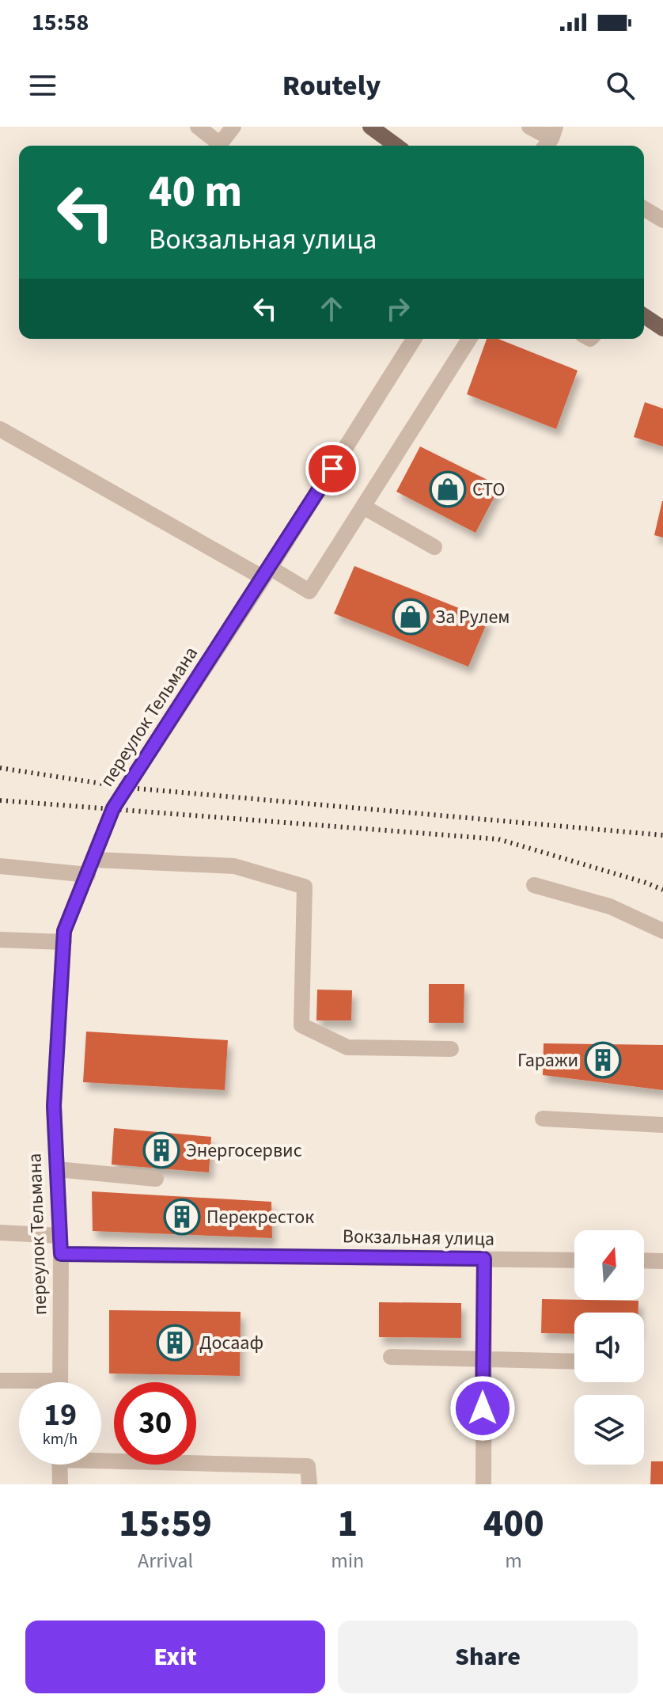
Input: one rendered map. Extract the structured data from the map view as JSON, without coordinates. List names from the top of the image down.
{
  "streets": {
    "street": ["переулок Тельмана", "Вокзальная улица"]
  },
  "crossings": [
    ["переулок Тельмана", "Вокзальная улица"]
  ],
  "places": {
    "shop": ["СТО", "За Рулем"],
    "building": [
      "Гаражи",
      "Энергосервис",
      "Перекресток",
      "Досааф"
    ]
  },
  "north": "top",
  "page": {
    "status": "15:58",
    "header": "Routely",
    "turn": ["40 m", "Вокзальная улица"],
    "speed": "19 km/h",
    "limit": "30",
    "eta": [
      "15:59",
      "Arrival",
      "1",
      "min",
      "400",
      "m"
    ],
    "buttons": ["Exit", "Share"]
  }
}
